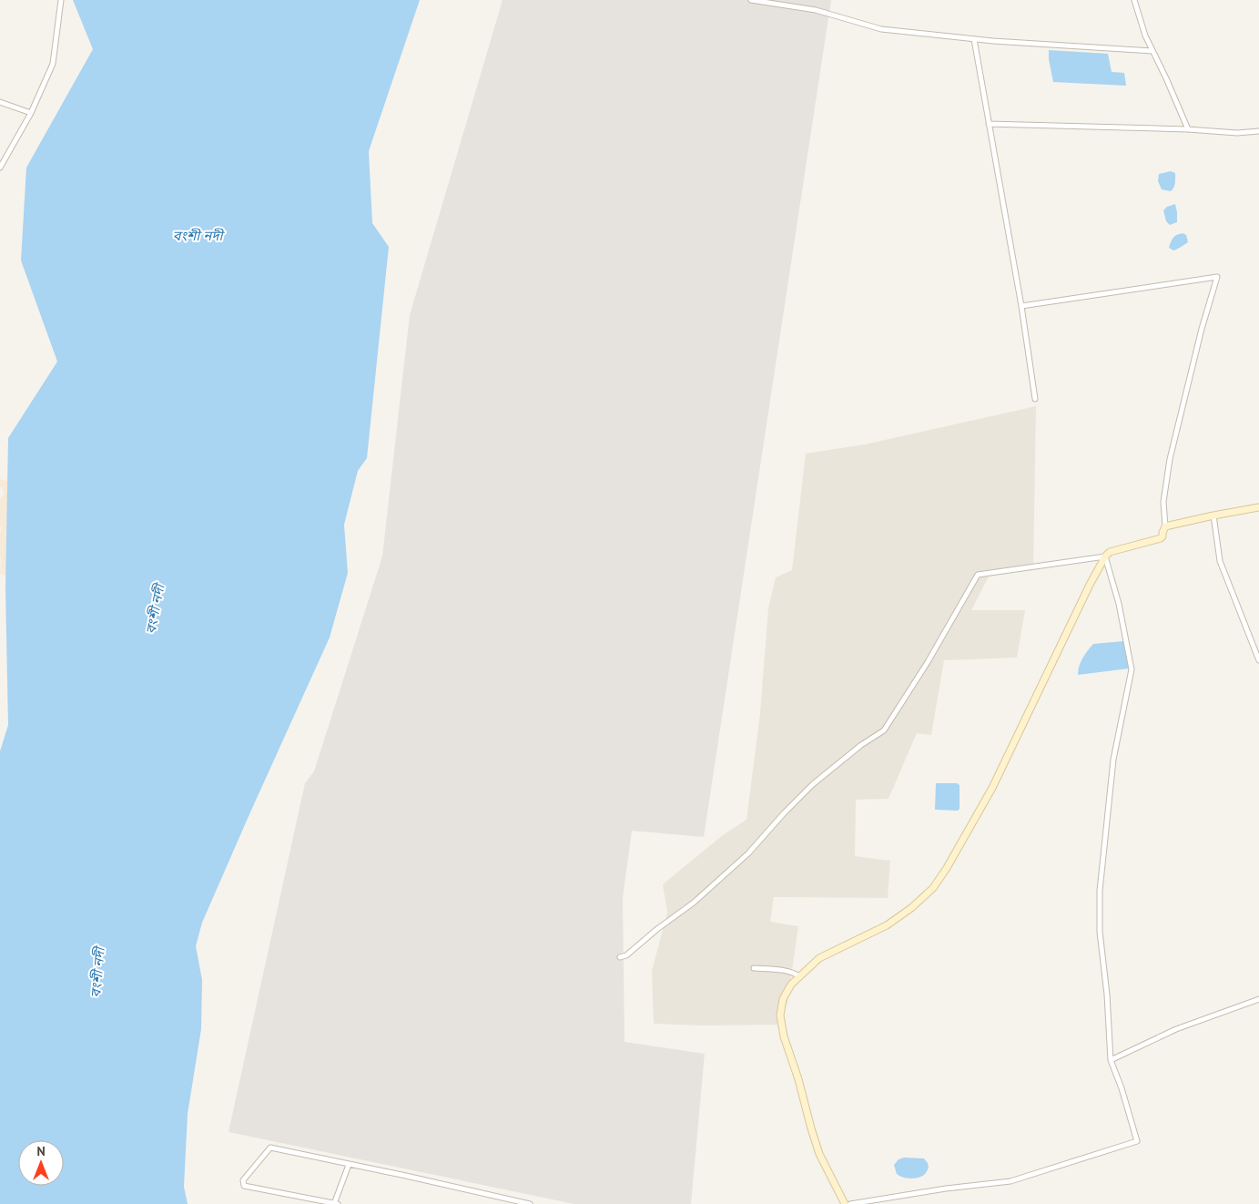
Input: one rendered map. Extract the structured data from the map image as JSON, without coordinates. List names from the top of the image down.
{
  "water": ["বংশী নদী"],
  "north": "top"
}
